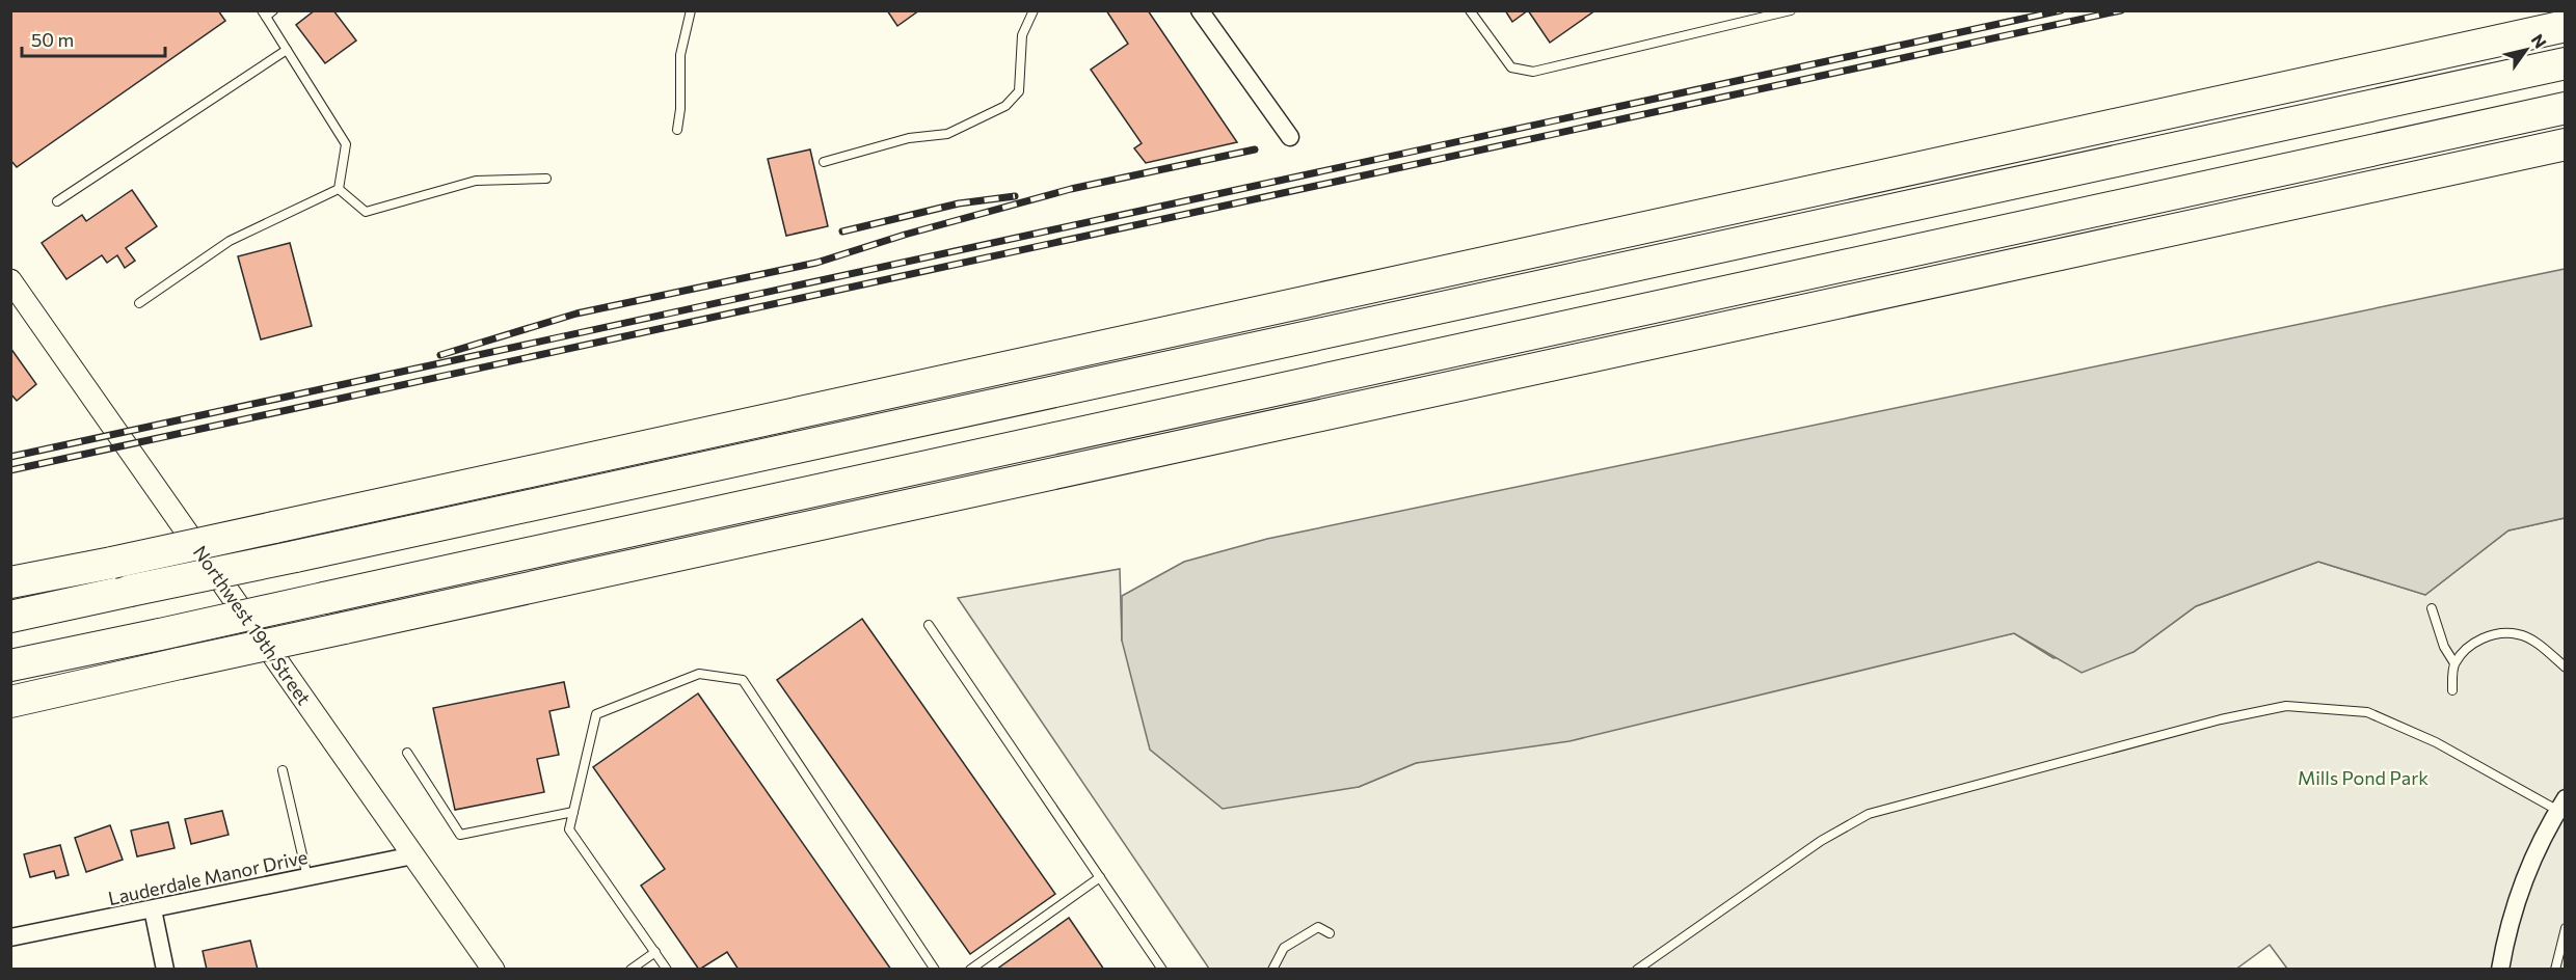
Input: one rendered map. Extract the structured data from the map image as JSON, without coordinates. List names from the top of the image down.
{
  "streets": {
    "street": ["Northwest 19th Street", "Lauderdale Manor Drive"]
  },
  "crossings": [
    ["Northwest 19th Street", "Lauderdale Manor Drive"]
  ],
  "parks": ["Mills Pond Park"],
  "scale_bar": "50 m",
  "north": "top right"
}
